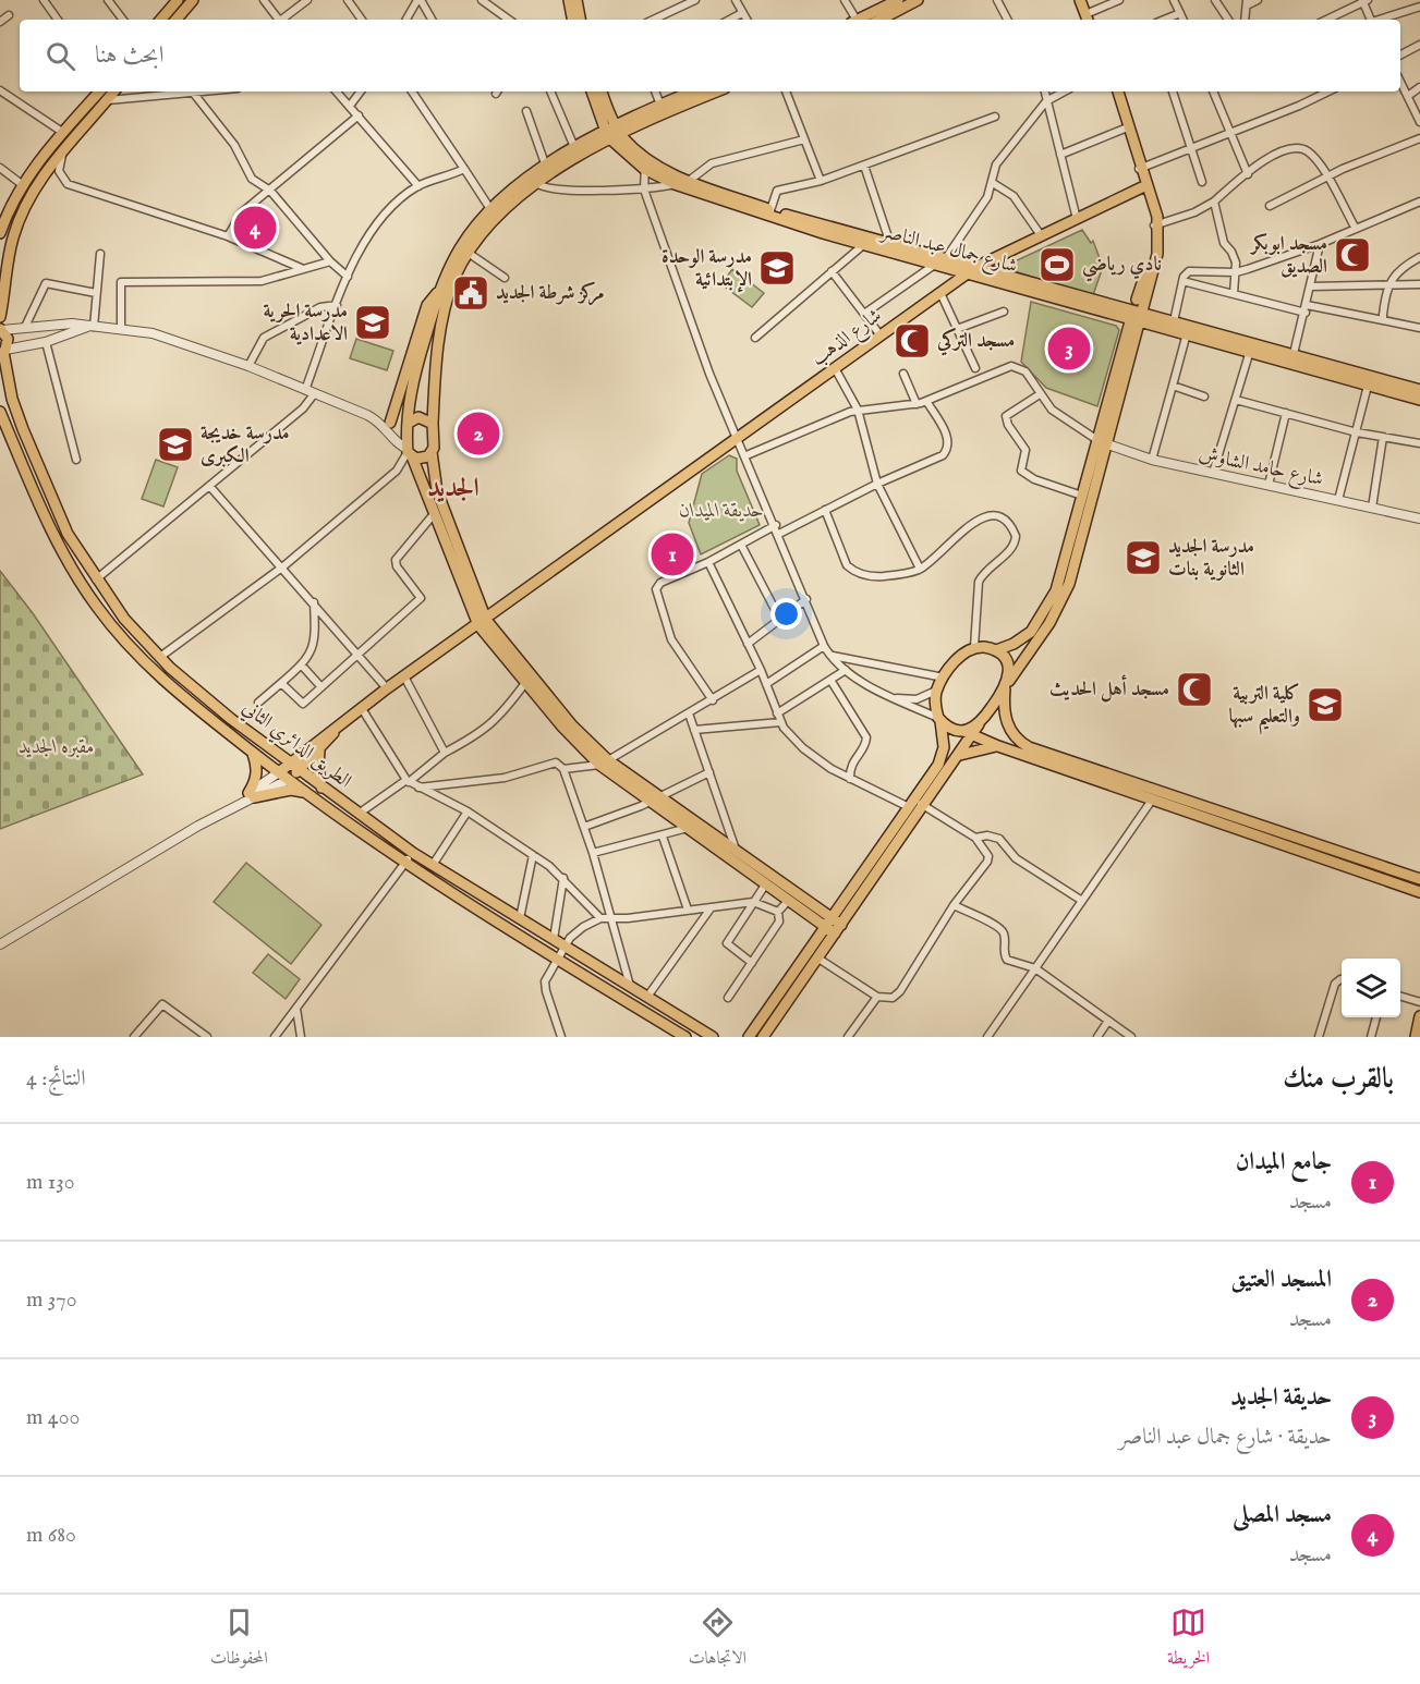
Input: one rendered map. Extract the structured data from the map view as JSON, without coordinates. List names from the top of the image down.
{
  "streets": {
    "main road": ["شارع جمال عبد الناصر", "شارع الذهب", "الطريق الدائري الثاني"],
    "street": ["شارع حامد الشاوش"]
  },
  "crossings": [
    ["شارع جمال عبد الناصر", "شارع الذهب"],
    ["شارع الذهب", "الطريق الدائري الثاني"]
  ],
  "districts": ["الجديد"],
  "parks": ["حديقة الميدان", "مقبره الجديد"],
  "places": {
    "mosque": ["مسجد ابوبكر الصديق", "مسجد التركي", "مسجد أهل الحديث"],
    "sports": ["نادي رياضي"],
    "school or university": [
      "مدرسة الوحدة الإبتدائية",
      "مدرسة الحرية الاعدادية",
      "مدرسة خديجة الكبرى",
      "مدرسة الجديد الثانوية بنات",
      "كلية التربية والتعليم سبها"
    ],
    "public building": ["مركز شرطة الجديد"]
  },
  "page": {
    "search": "ابحث هنا",
    "pins": [
      "4",
      "3",
      "2",
      "1"
    ],
    "heading": ["بالقرب منك", "النتائج: 4"],
    "list": [
      {
        "mark": "1",
        "name": "جامع الميدان",
        "note": "مسجد",
        "value": "130 m"
      },
      {
        "mark": "2",
        "name": "المسجد العتيق",
        "note": "مسجد",
        "value": "370 m"
      },
      {
        "mark": "3",
        "name": "حديقة الجديد",
        "note": "حديقة · شارع جمال عبد الناصر",
        "value": "400 m"
      },
      {
        "mark": "4",
        "name": "مسجد المصلى",
        "note": "مسجد",
        "value": "680 m"
      }
    ],
    "nav": ["الخريطة", "الاتجاهات", "المحفوظات"]
  }
}
